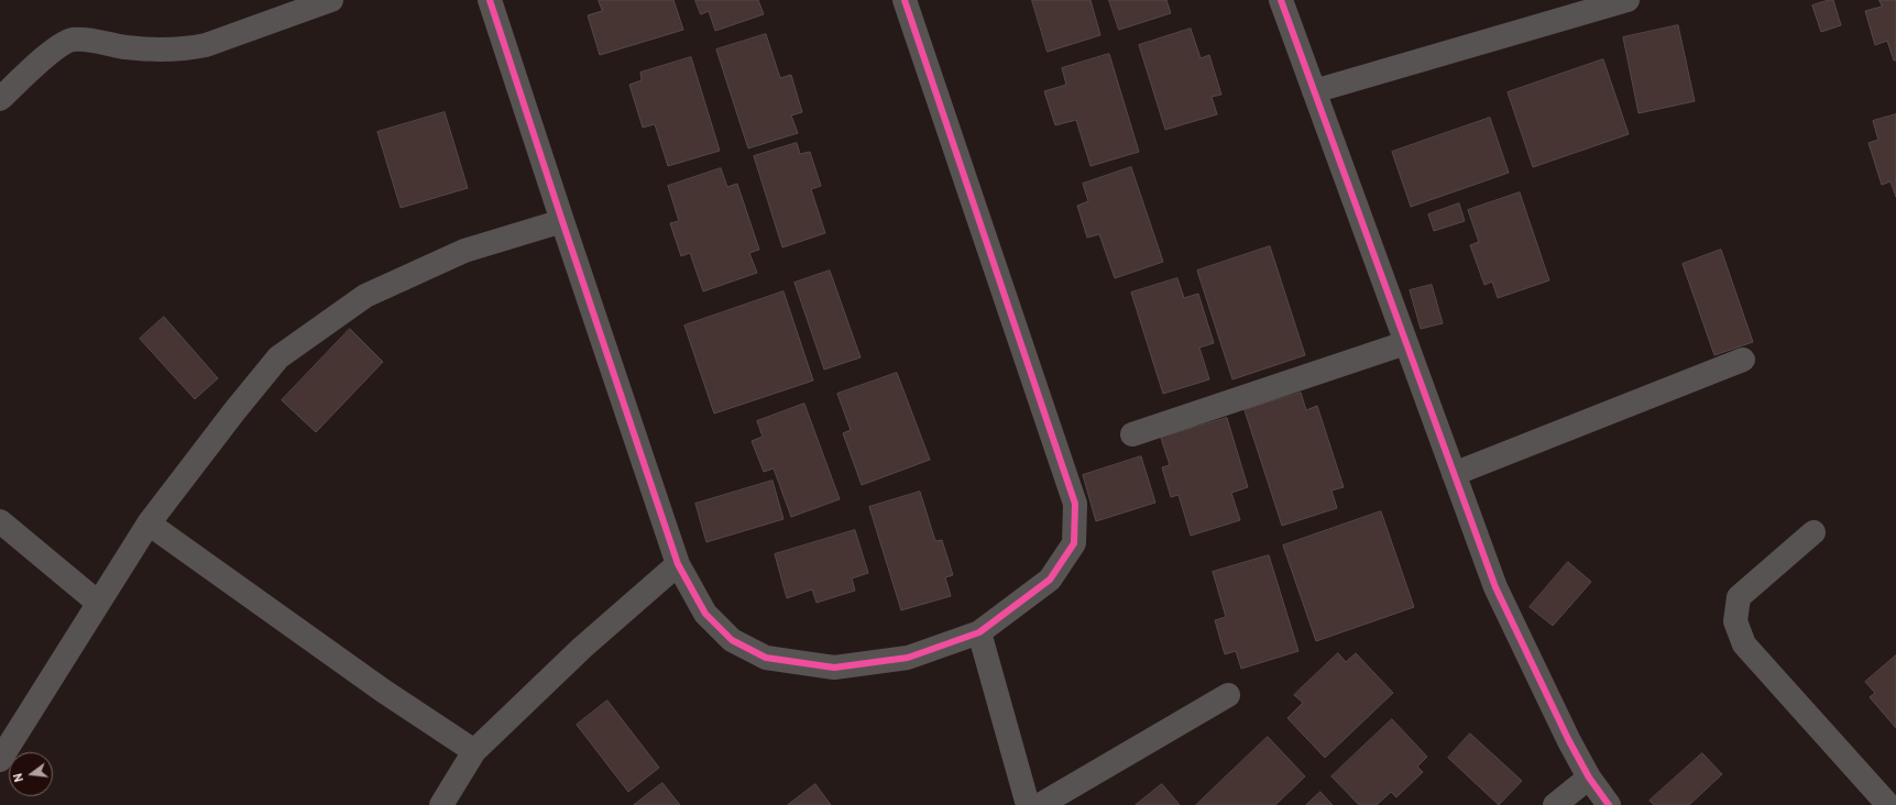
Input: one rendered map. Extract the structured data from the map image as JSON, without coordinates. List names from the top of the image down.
{
  "north": "left"
}
